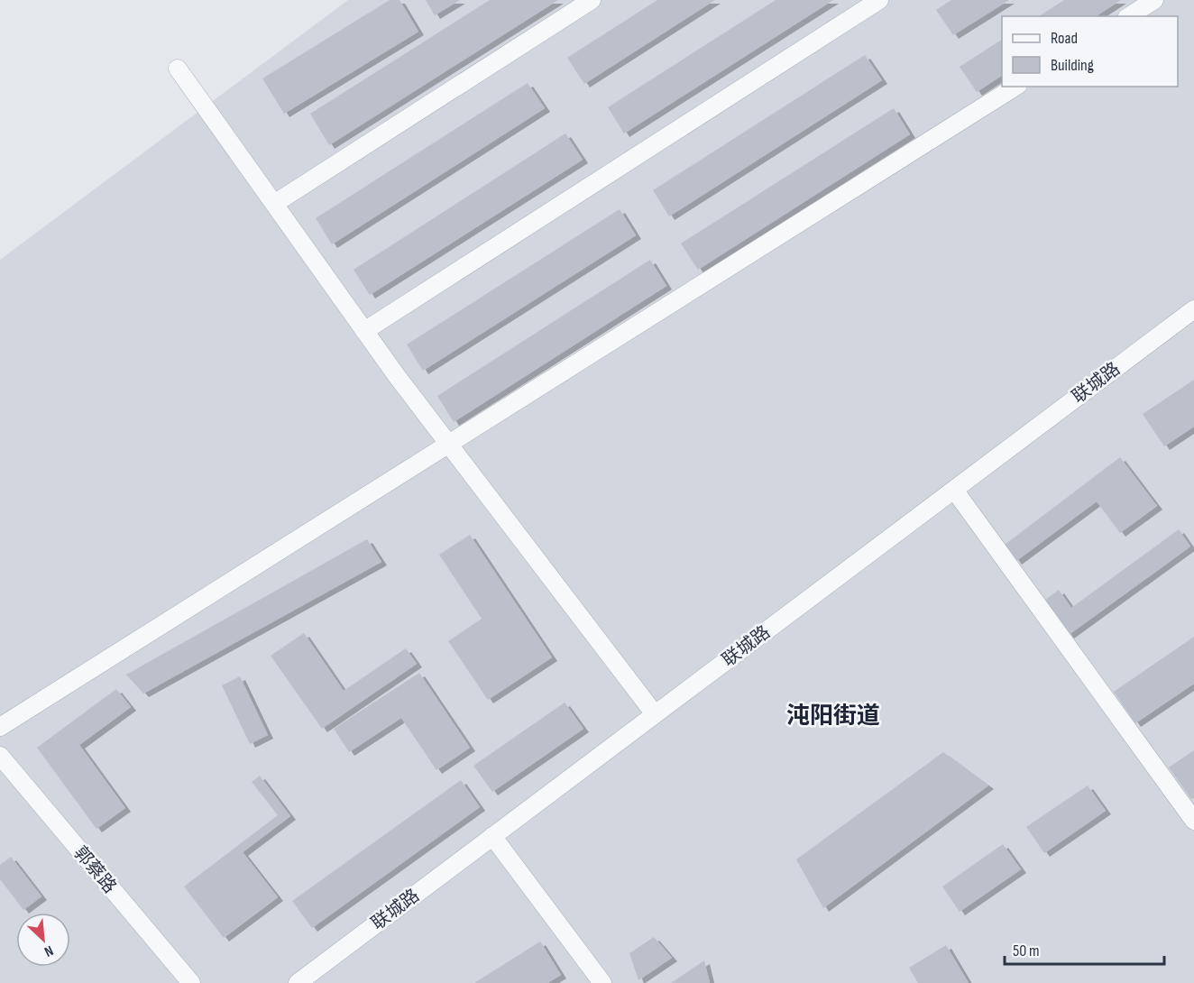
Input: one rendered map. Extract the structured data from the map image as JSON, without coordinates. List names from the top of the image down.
{
  "streets": {
    "street": ["联城路", "郭蔡路"]
  },
  "districts": ["沌阳街道"],
  "legend": ["Road", "Building"],
  "scale_bar": "50 m",
  "north": "bottom right"
}
